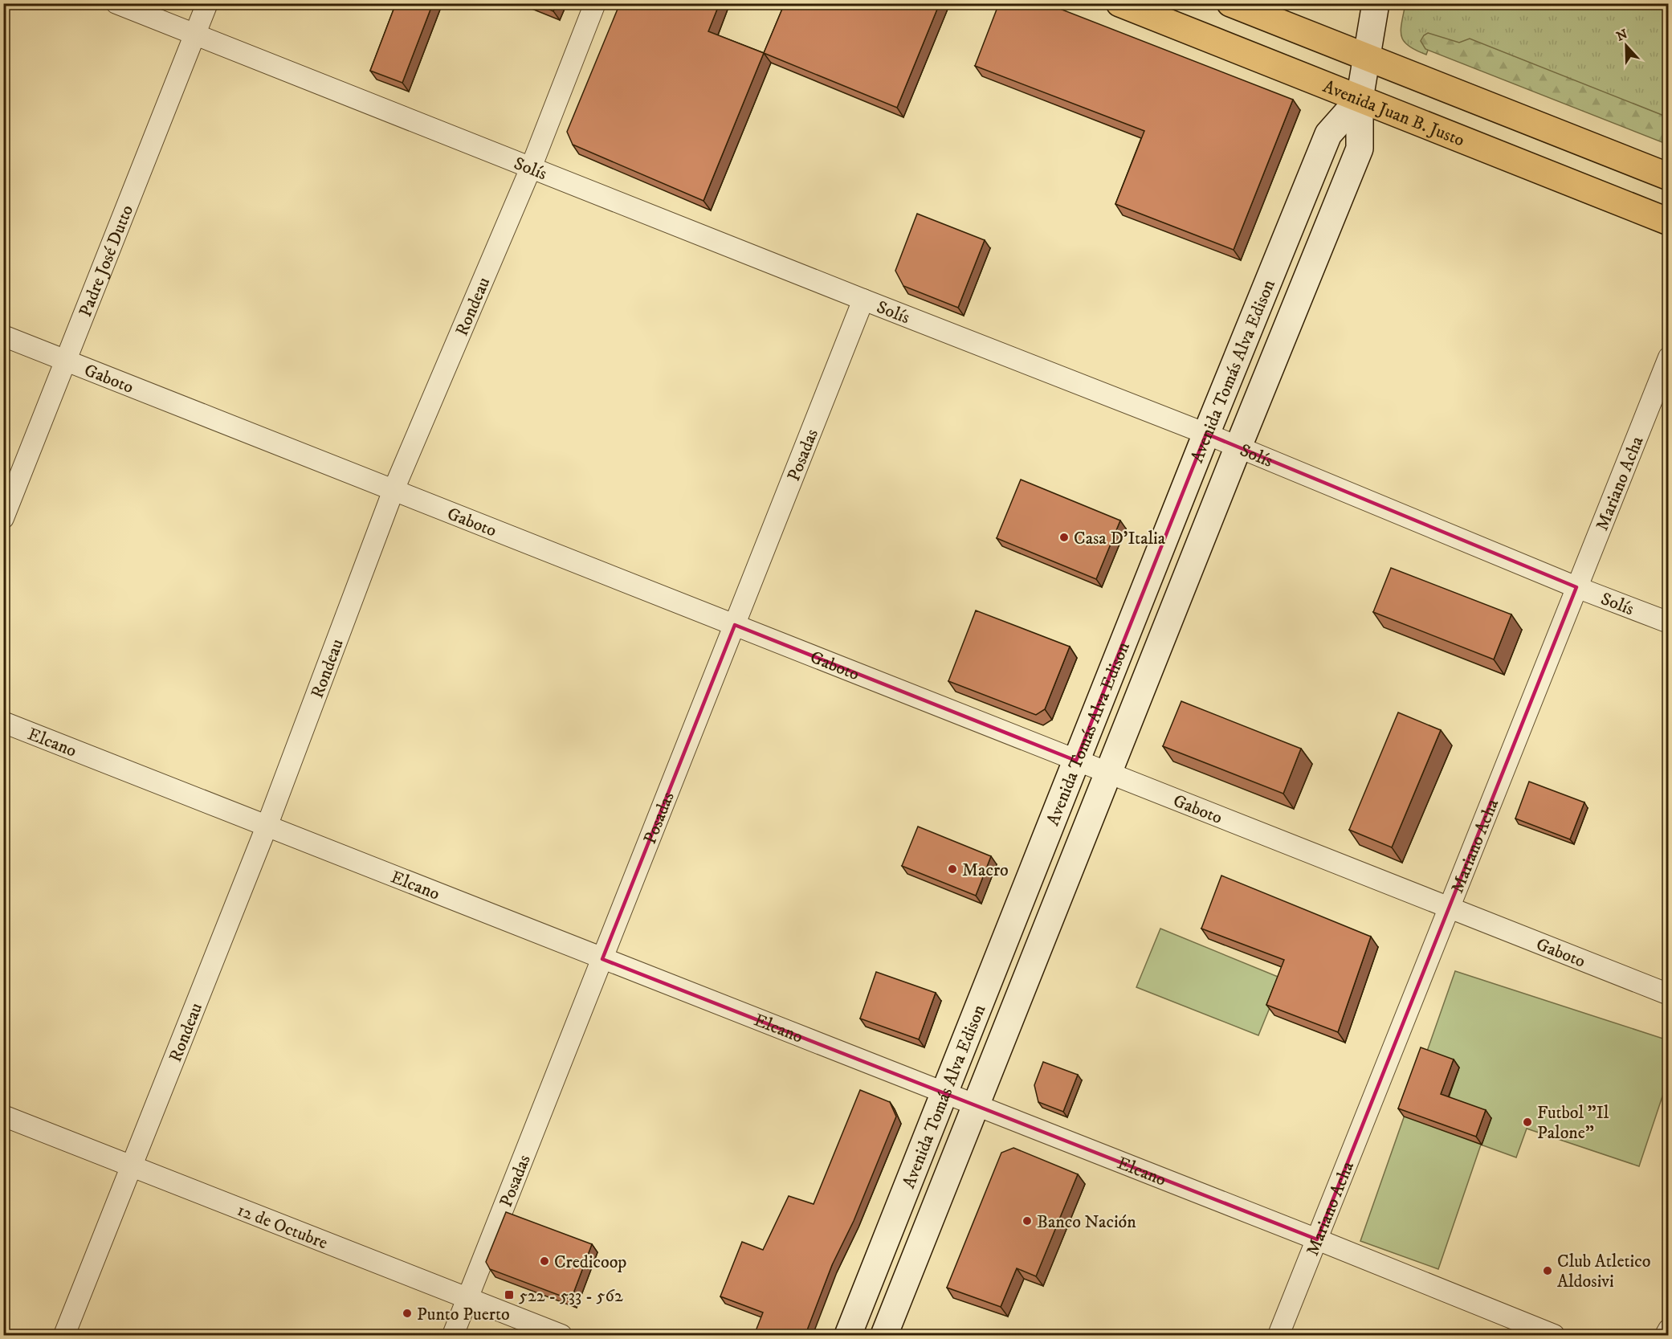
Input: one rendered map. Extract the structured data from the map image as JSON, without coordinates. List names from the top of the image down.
{
  "streets": {
    "main road": ["Avenida Juan B. Justo", "Avenida Tomás Alva Edison"],
    "street": [
      "Solís",
      "Padre José Dutto",
      "Rondeau",
      "Gaboto",
      "Posadas",
      "Mariano Acha",
      "Elcano",
      "12 de Octubre"
    ]
  },
  "crossings": [
    ["Avenida Juan B. Justo", "Avenida Tomás Alva Edison"],
    ["Solís", "Padre José Dutto"],
    ["Solís", "Rondeau"],
    ["Solís", "Avenida Tomás Alva Edison"],
    ["Solís", "Posadas"],
    ["Solís", "Mariano Acha"],
    ["Padre José Dutto", "Gaboto"],
    ["Rondeau", "Gaboto"],
    ["Rondeau", "Elcano"],
    ["Rondeau", "12 de Octubre"],
    ["Avenida Tomás Alva Edison", "Gaboto"],
    ["Avenida Tomás Alva Edison", "Elcano"],
    ["Gaboto", "Posadas"],
    ["Gaboto", "Mariano Acha"],
    ["Posadas", "Elcano"],
    ["Posadas", "12 de Octubre"],
    ["Mariano Acha", "Elcano"]
  ],
  "places": {
    "other": [
      "Casa D'Italia",
      "Macro",
      "Futbol \"Il Palone\"",
      "Banco Nación",
      "Credicoop",
      "Club Atletico Aldosivi",
      "Punto Puerto"
    ],
    "transit": ["522 - 533 - 562"]
  },
  "north": "top"
}
